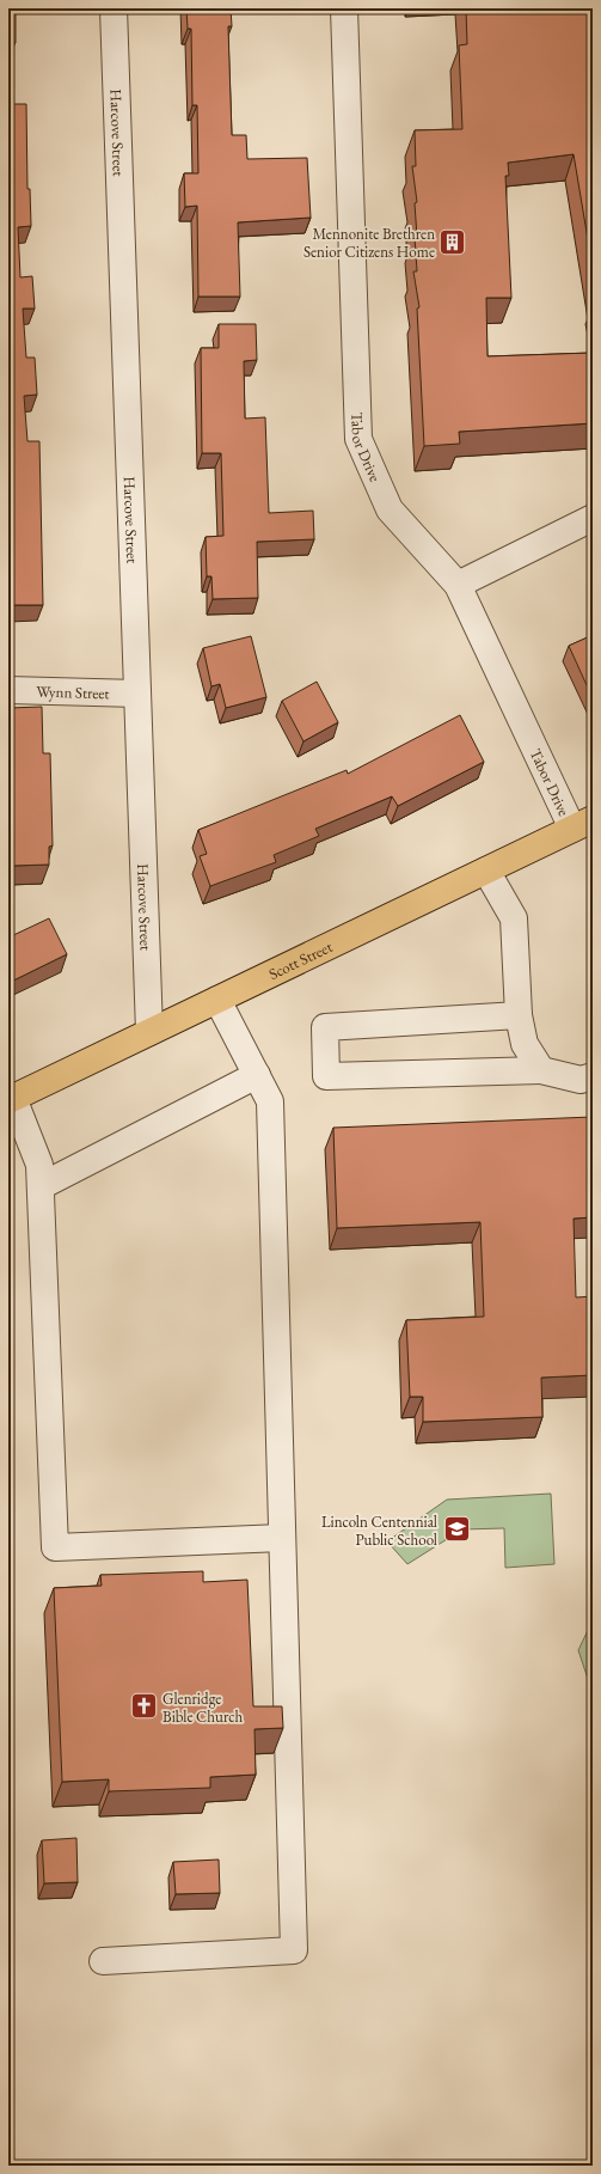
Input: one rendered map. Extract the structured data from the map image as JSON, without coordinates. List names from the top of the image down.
{
  "streets": {
    "main road": ["Scott Street"],
    "street": ["Harcove Street", "Tabor Drive", "Wynn Street"]
  },
  "crossings": [
    ["Harcove Street", "Wynn Street"],
    ["Harcove Street", "Scott Street"],
    ["Tabor Drive", "Scott Street"]
  ],
  "places": {
    "building": ["Mennonite Brethren Senior Citizens Home"],
    "school or university": ["Lincoln Centennial Public School"],
    "church": ["Glenridge Bible Church"]
  }
}
